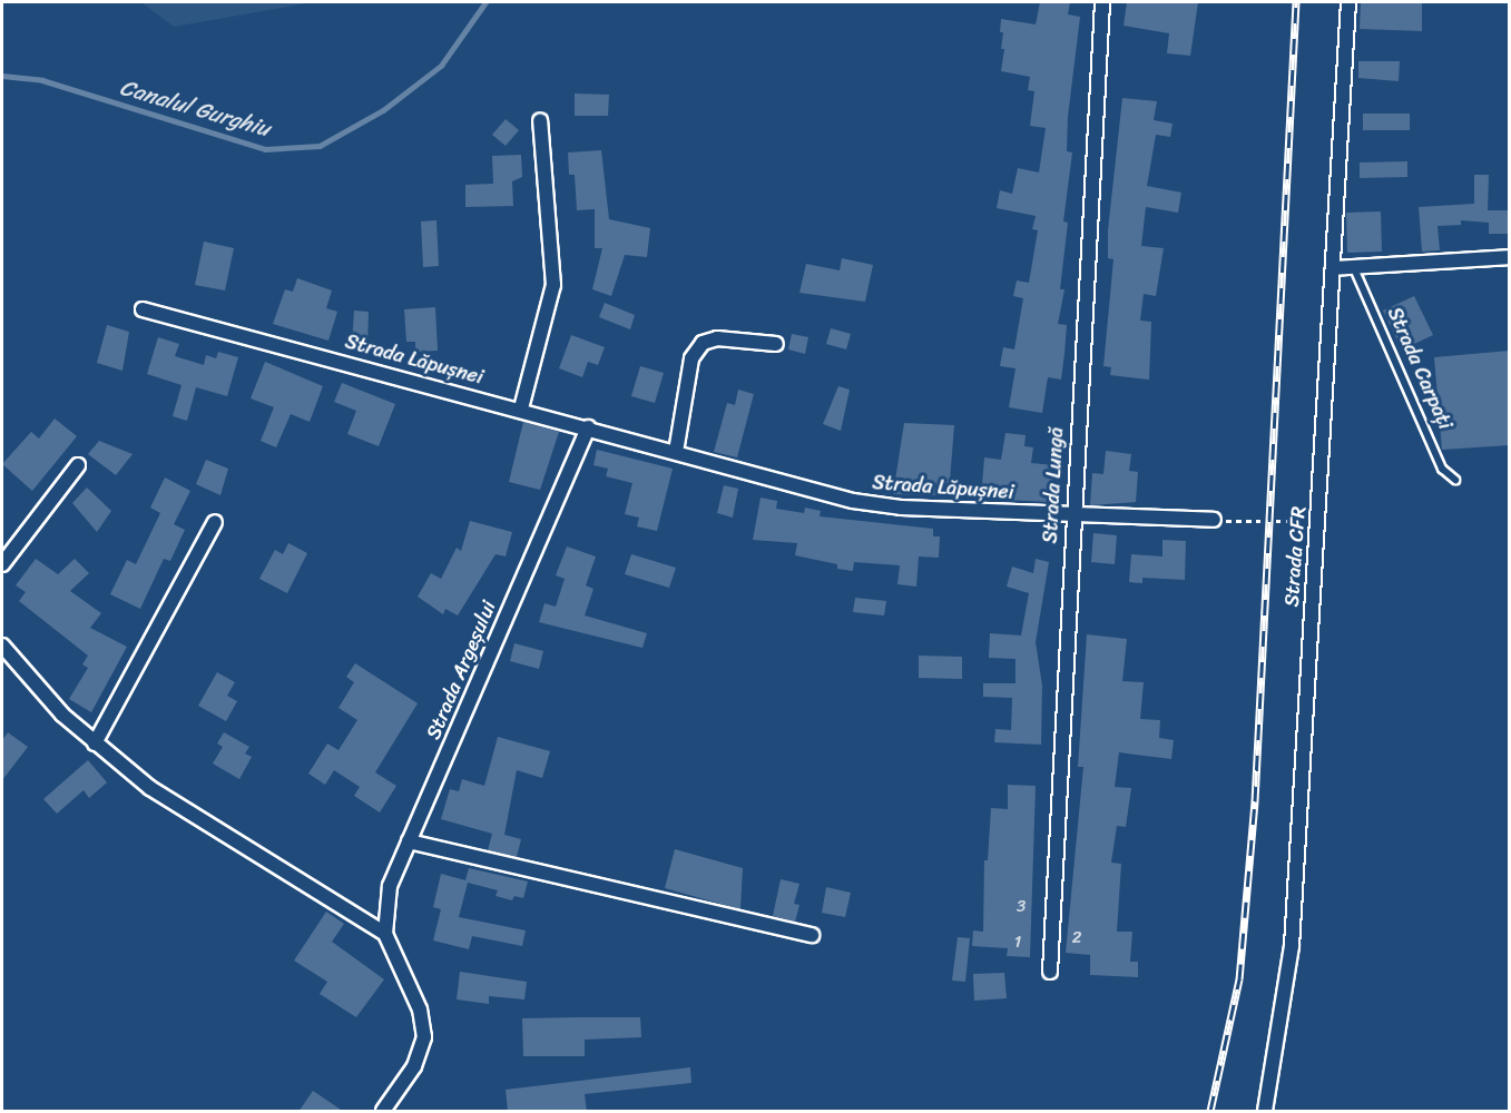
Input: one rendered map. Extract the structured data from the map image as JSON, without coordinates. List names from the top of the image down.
{
  "streets": {
    "street": [
      "Strada Lăpușnei",
      "Strada Lungă",
      "Strada CFR",
      "Strada Argeșului"
    ],
    "lane": ["Strada Carpați"]
  },
  "crossings": [
    ["Strada Lăpușnei", "Strada Lungă"],
    ["Strada Lăpușnei", "Strada Argeșului"]
  ],
  "water": ["Canalul Gurghiu"],
  "house_numbers": ["3", "2", "1"]
}
